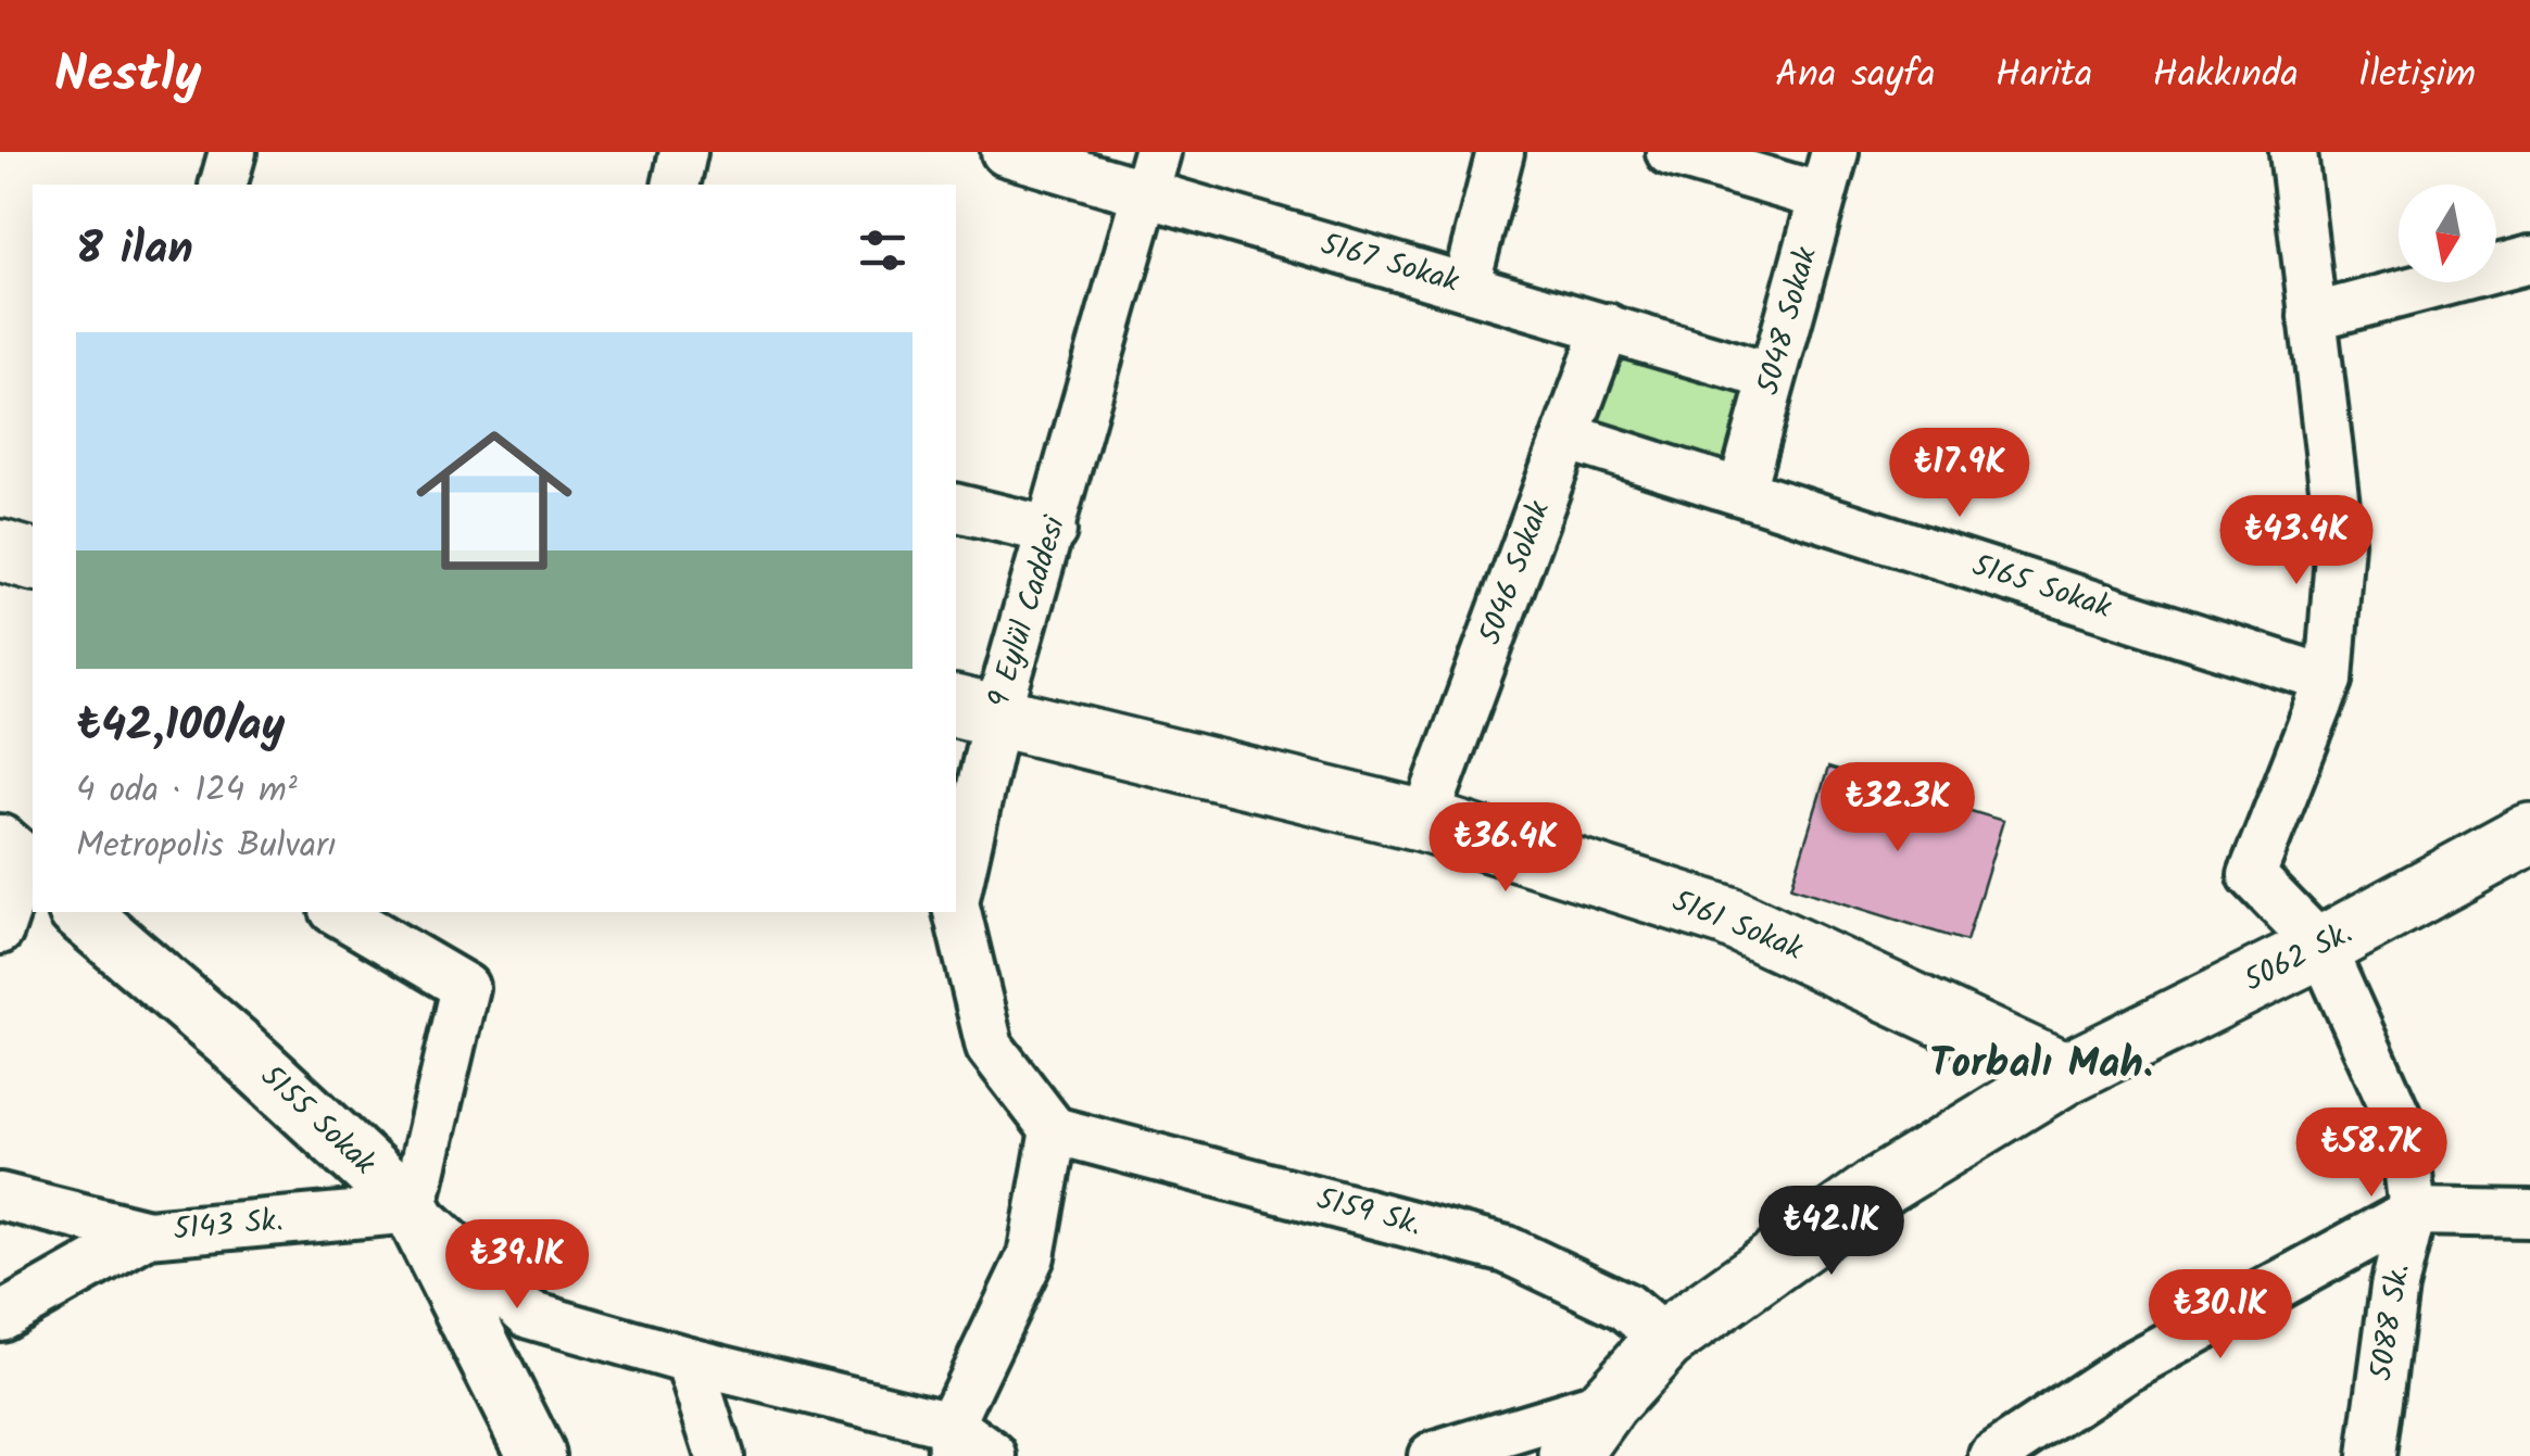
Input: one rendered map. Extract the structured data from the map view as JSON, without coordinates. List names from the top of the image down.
{
  "streets": {
    "main road": ["5161 Sokak", "5062 Sk."],
    "street": [
      "5167 Sokak",
      "5048 Sokak",
      "5046 Sokak",
      "5165 Sokak",
      "9 Eylül Caddesi",
      "5155 Sokak",
      "5159 Sk.",
      "5143 Sk.",
      "5088 Sk."
    ]
  },
  "crossings": [
    ["5167 Sokak", "5048 Sokak"],
    ["5167 Sokak", "5046 Sokak"],
    ["5167 Sokak", "9 Eylül Caddesi"],
    ["5048 Sokak", "5165 Sokak"],
    ["5046 Sokak", "5165 Sokak"],
    ["5046 Sokak", "5161 Sokak"],
    ["9 Eylül Caddesi", "5161 Sokak"],
    ["9 Eylül Caddesi", "5159 Sk."],
    ["5161 Sokak", "5062 Sk."],
    ["5062 Sk.", "5159 Sk."],
    ["5062 Sk.", "5088 Sk."],
    ["5155 Sokak", "5143 Sk."]
  ],
  "districts": ["Torbalı Mah."],
  "north": "bottom",
  "page": {
    "header": "Nestly",
    "nav": [
      "Ana sayfa",
      "Harita",
      "Hakkında",
      "İletişim"
    ],
    "heading": "8 ilan",
    "list": [
      {
        "name": "₺42,100/ay",
        "note": "4 oda · 124 m² · Metropolis Bulvarı"
      }
    ],
    "price": [
      "₺17.9K",
      "₺43.4K",
      "₺32.3K",
      "₺36.4K",
      "₺58.7K",
      "₺42.1K",
      "₺39.1K",
      "₺30.1K"
    ]
  }
}
